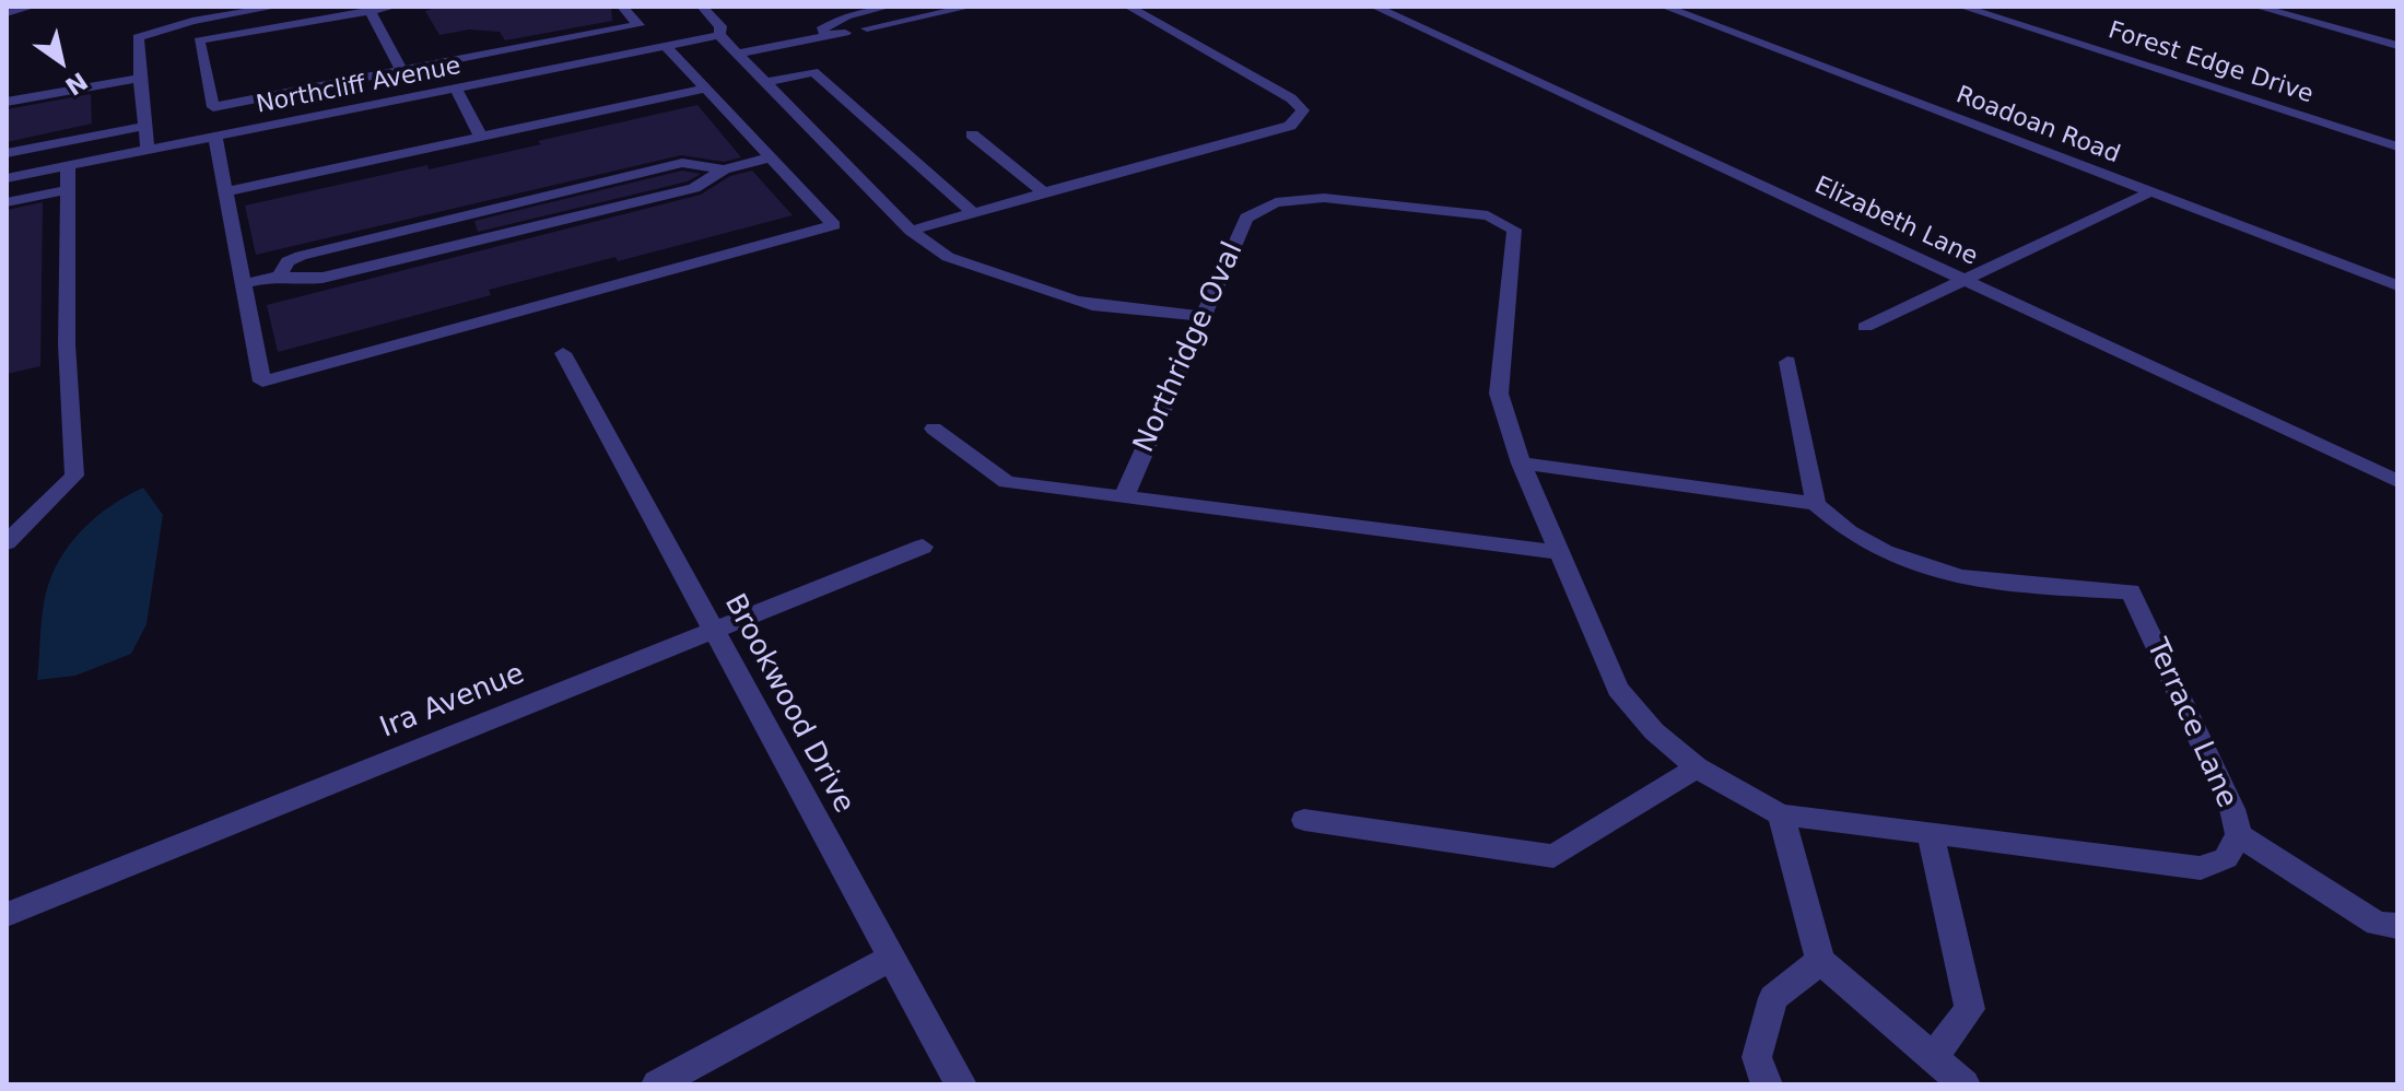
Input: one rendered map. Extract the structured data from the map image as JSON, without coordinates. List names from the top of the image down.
{
  "streets": {
    "street": [
      "Forest Edge Drive",
      "Northcliff Avenue",
      "Roadoan Road",
      "Elizabeth Lane",
      "Northridge Oval",
      "Ira Avenue",
      "Brookwood Drive",
      "Terrace Lane"
    ]
  },
  "crossings": [
    ["Northridge Oval", "Terrace Lane"],
    ["Ira Avenue", "Brookwood Drive"]
  ],
  "north": "bottom right"
}
